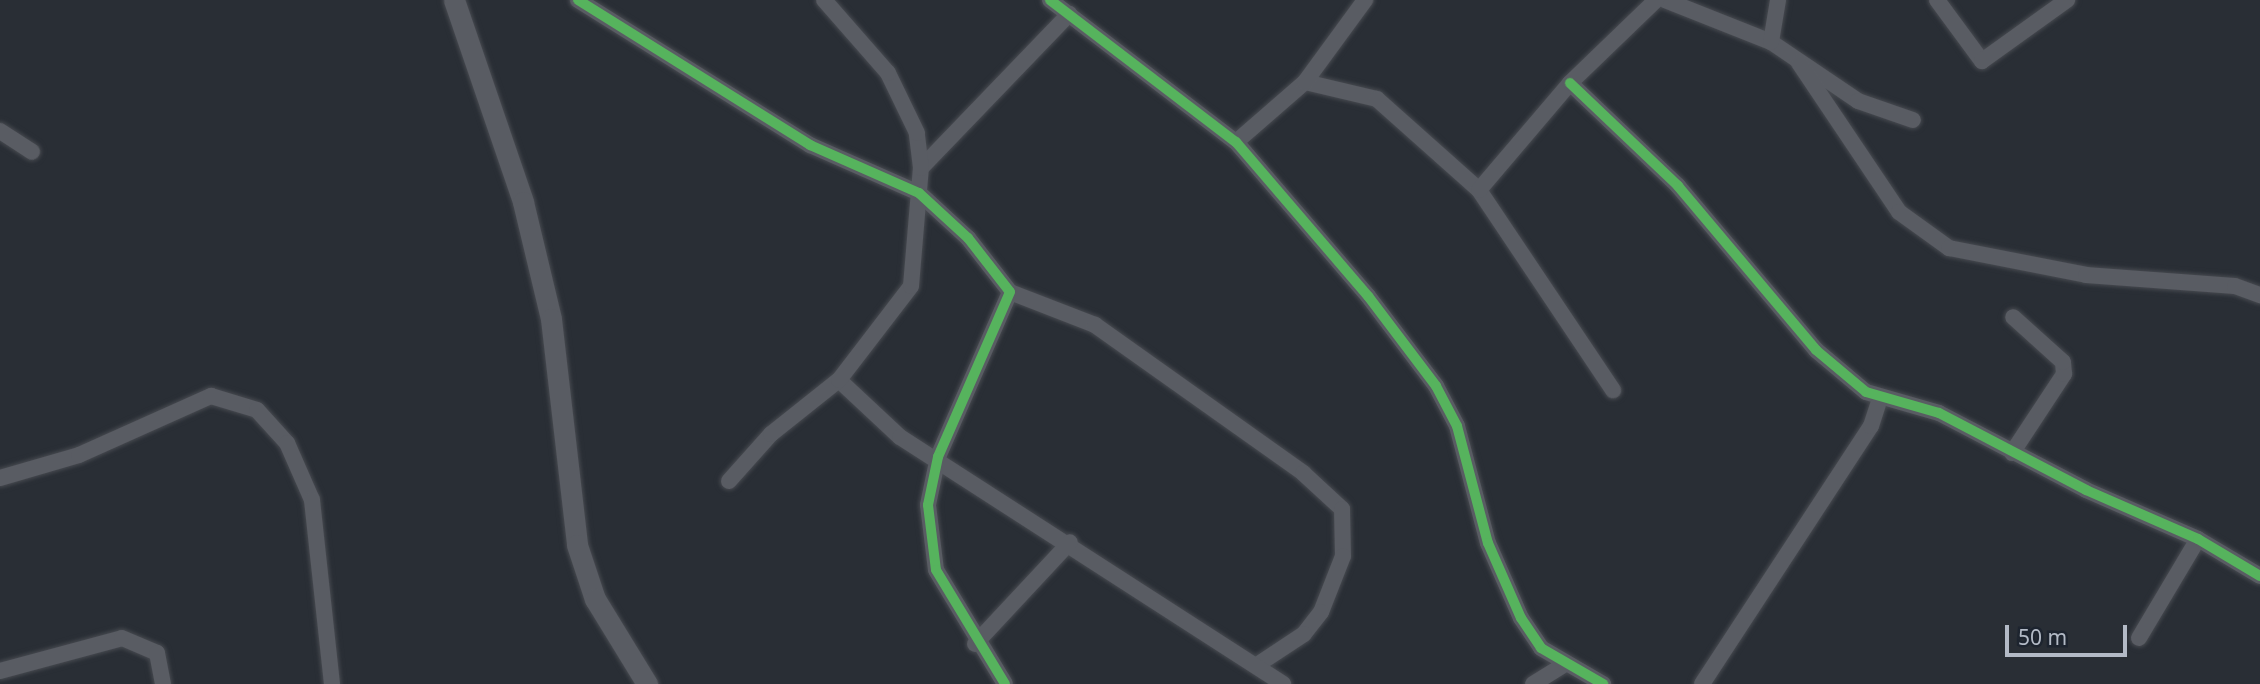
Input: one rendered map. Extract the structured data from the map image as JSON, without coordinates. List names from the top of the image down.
{
  "scale_bar": "50 m"
}
